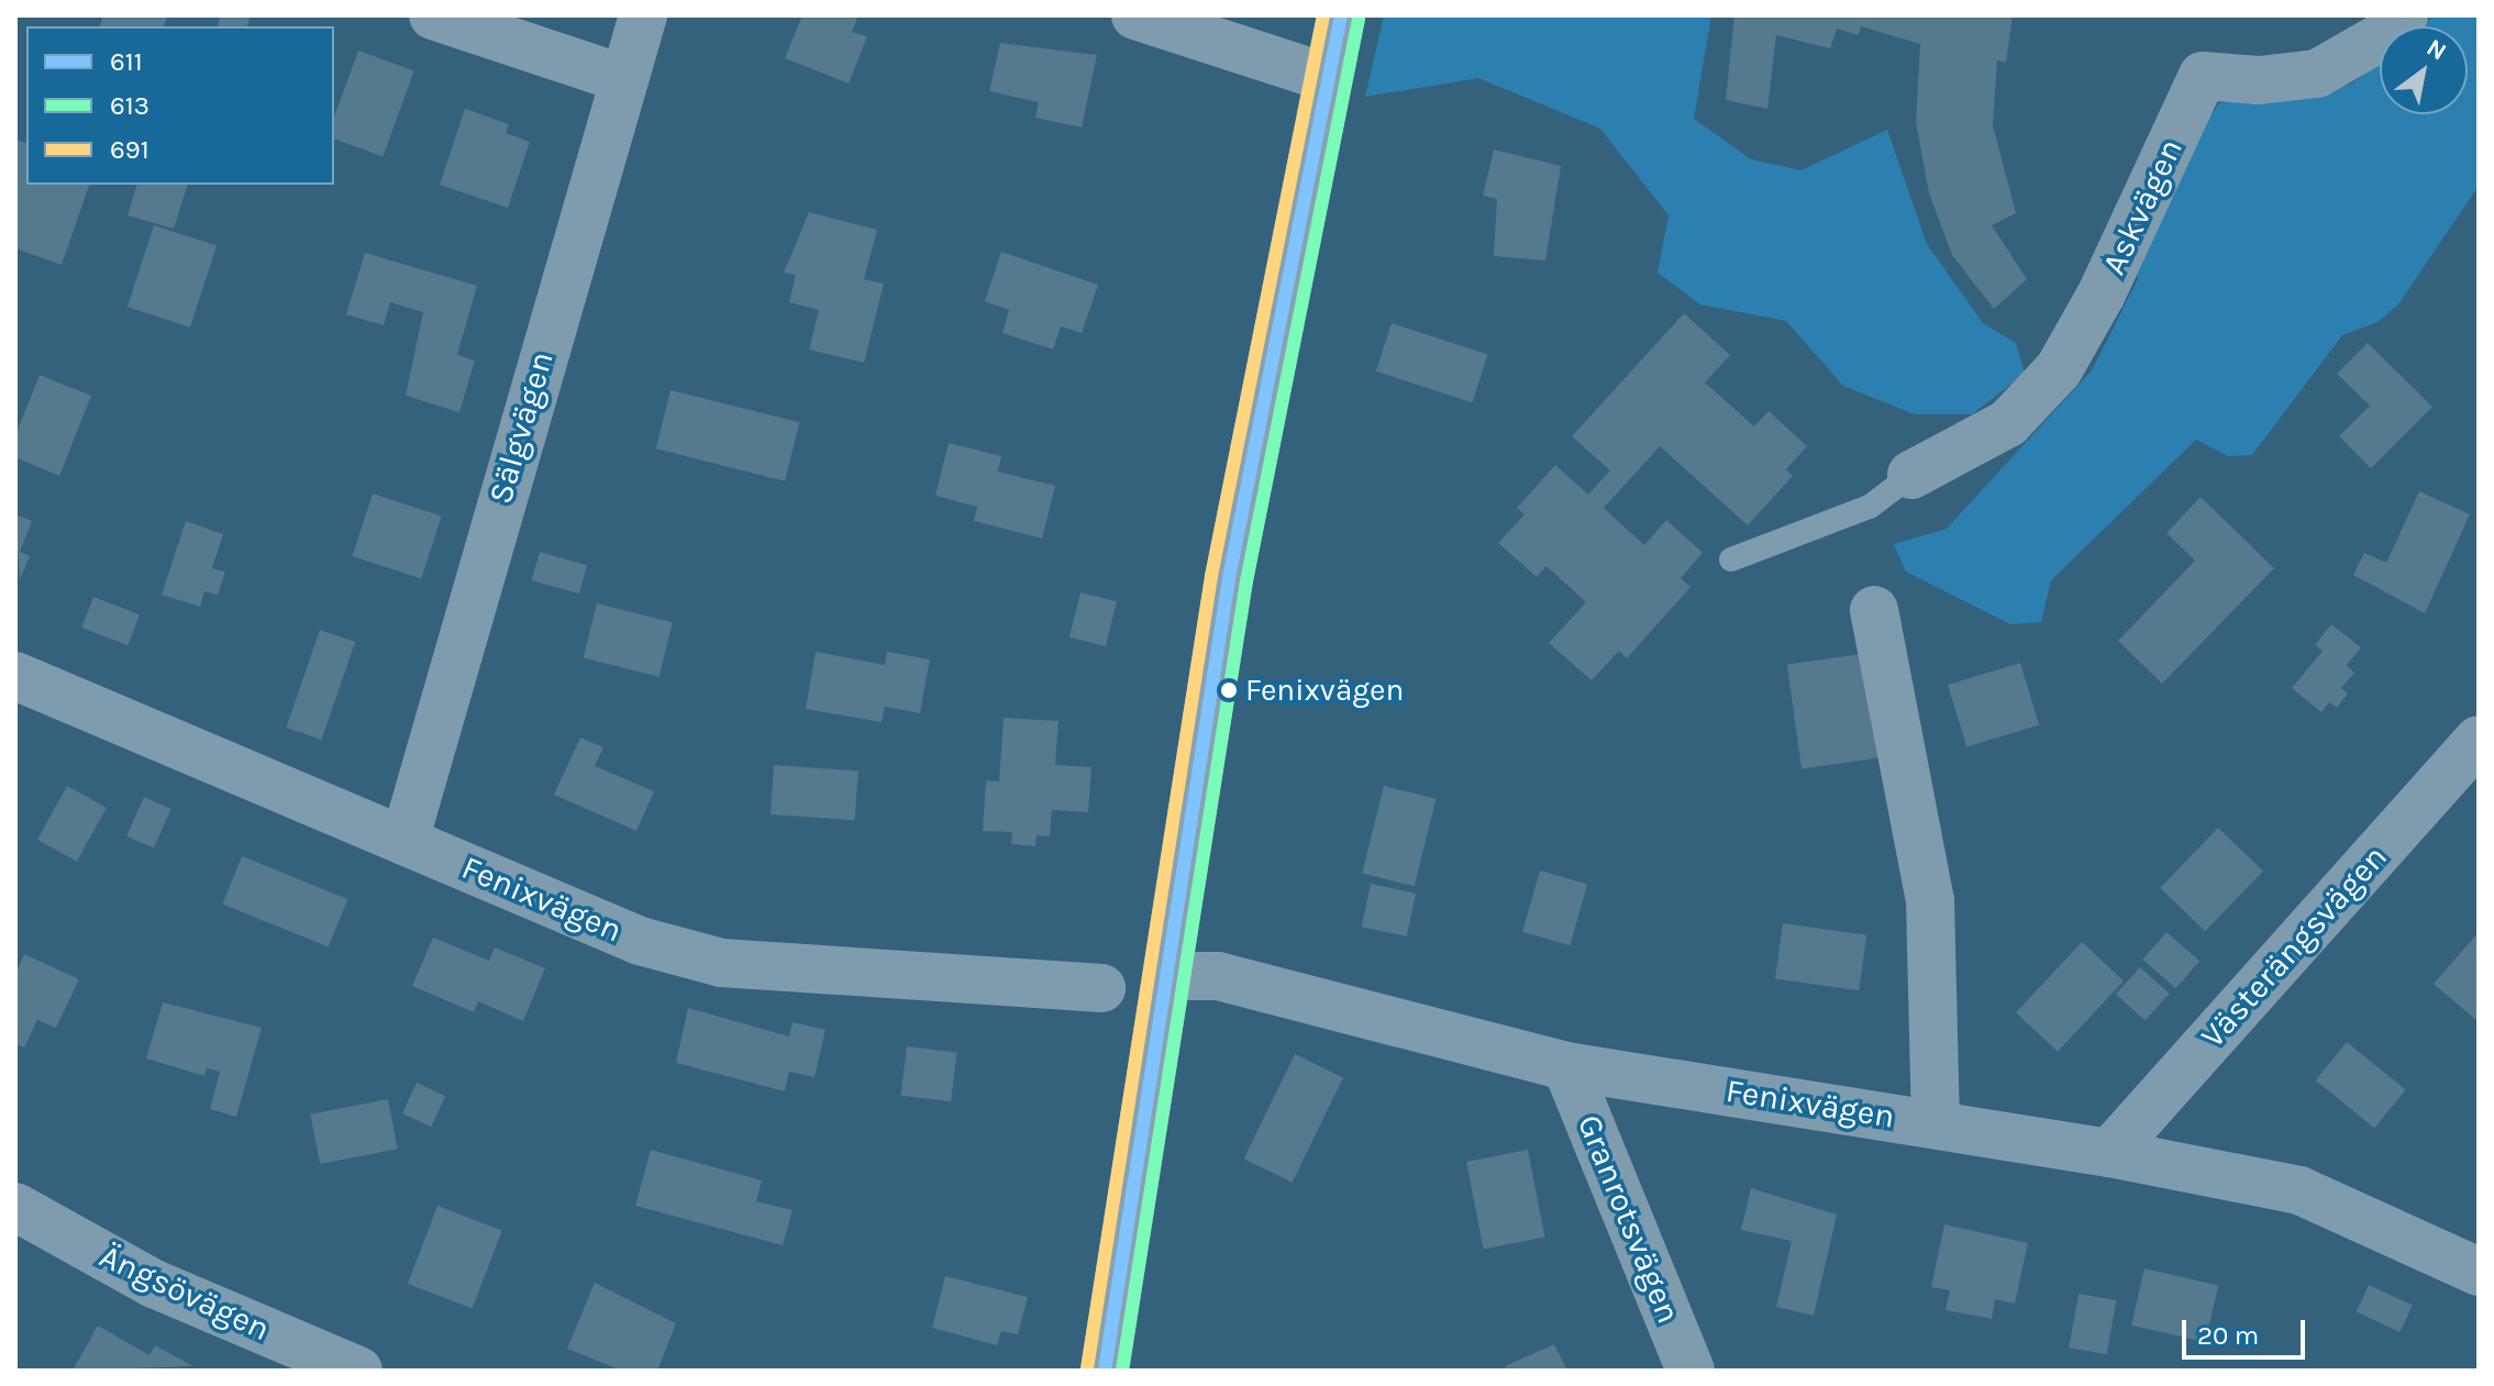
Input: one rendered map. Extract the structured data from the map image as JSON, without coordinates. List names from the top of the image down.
{
  "streets": {
    "street": [
      "Askvägen",
      "Sälgvägen",
      "Fenixvägen",
      "Västerängsvägen",
      "Granrotsvägen",
      "Ängsövägen"
    ]
  },
  "crossings": [
    ["Sälgvägen", "Fenixvägen"],
    ["Fenixvägen", "Västerängsvägen"],
    ["Fenixvägen", "Granrotsvägen"]
  ],
  "places": ["Fenixvägen"],
  "lines": ["transit line 611", "transit line 691", "transit line 613"],
  "legend": ["611", "613", "691"],
  "scale_bar": "20 m",
  "north": "top right"
}
